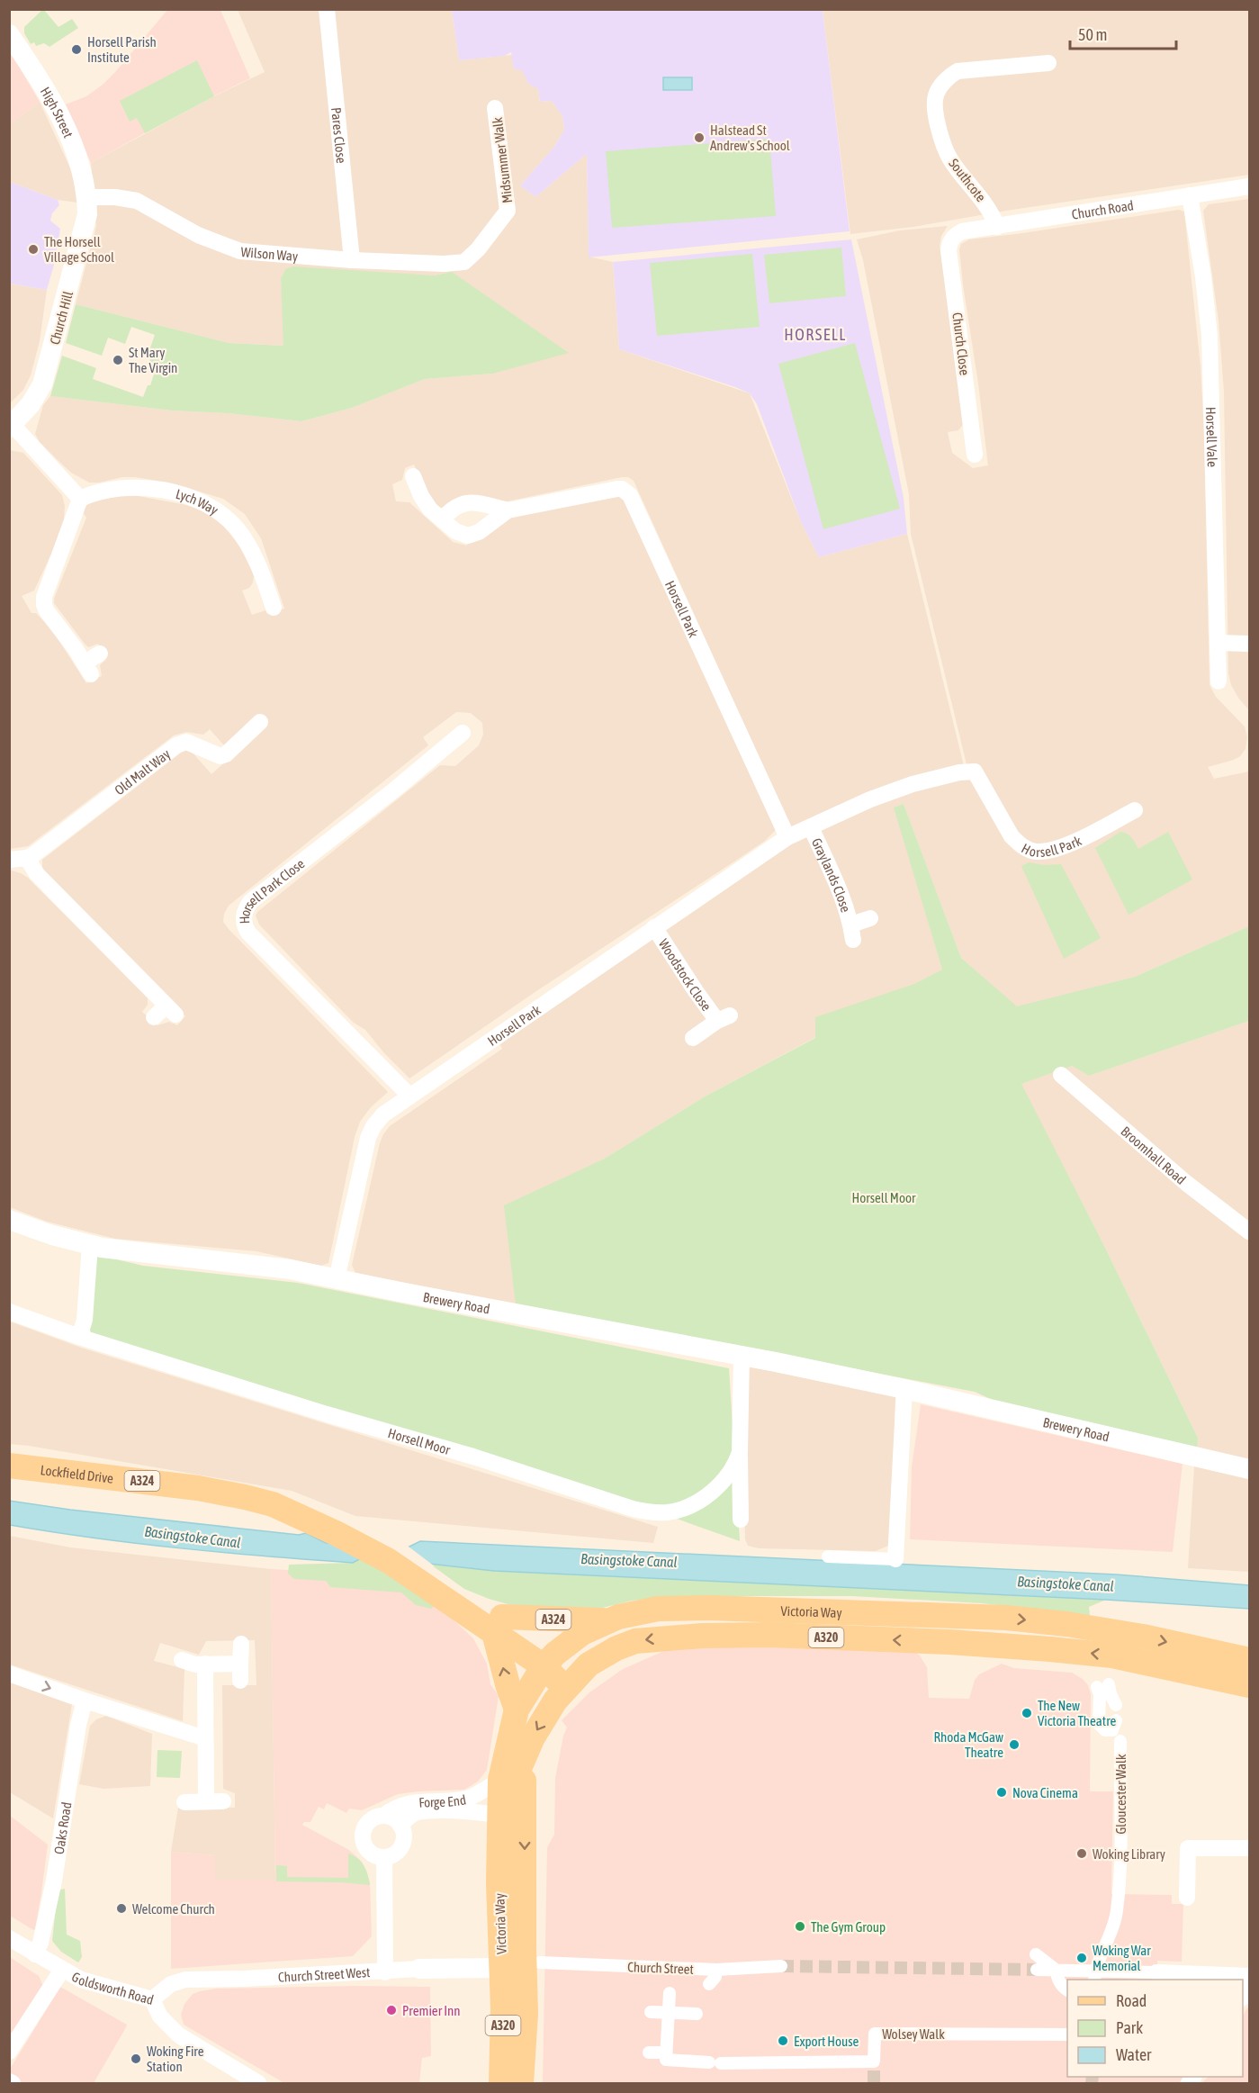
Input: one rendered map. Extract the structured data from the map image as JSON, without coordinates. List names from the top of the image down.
{
  "streets": {
    "main road": [
      "Lockfield Drive",
      "A324",
      "Victoria Way",
      "A320"
    ],
    "street": [
      "High Street",
      "Pares Close",
      "Midsummer Walk",
      "Southcote",
      "Church Road",
      "Wilson Way",
      "Church Hill",
      "Church Close",
      "Horsell Vale",
      "Lych Way",
      "Horsell Park",
      "Old Malt Way",
      "Graylands Close",
      "Horsell Park Close",
      "Woodstock Close",
      "Broomhall Road",
      "Brewery Road",
      "Horsell Moor",
      "Gloucester Walk",
      "Forge End",
      "Oaks Road",
      "Church Street",
      "Church Street West",
      "Goldsworth Road",
      "Wolsey Walk"
    ]
  },
  "crossings": [
    ["High Street", "Wilson Way"],
    ["High Street", "Church Hill"],
    ["Pares Close", "Wilson Way"],
    ["Midsummer Walk", "Wilson Way"],
    ["Southcote", "Church Road"],
    ["Church Road", "Church Close"],
    ["Church Road", "Horsell Vale"],
    ["Wilson Way", "Church Hill"],
    ["Horsell Park", "Graylands Close"],
    ["Horsell Park", "Horsell Park Close"],
    ["Horsell Park", "Woodstock Close"],
    ["Horsell Park", "Brewery Road"],
    ["Brewery Road", "Horsell Moor"],
    ["Lockfield Drive", "A324"],
    ["Lockfield Drive", "Victoria Way"],
    ["A324", "Victoria Way"],
    ["Victoria Way", "A320"],
    ["Victoria Way", "Forge End"],
    ["Victoria Way", "Church Street"],
    ["Victoria Way", "Church Street West"],
    ["A320", "Church Street"],
    ["A320", "Church Street West"],
    ["Oaks Road", "Goldsworth Road"],
    ["Church Street", "Church Street West"],
    ["Church Street West", "Goldsworth Road"]
  ],
  "districts": ["HORSELL"],
  "water": ["Basingstoke Canal"],
  "parks": ["Horsell Moor"],
  "places": [
    "Horsell Parish Institute",
    "Halstead St Andrew's School",
    "The Horsell Village School",
    "St Mary The Virgin",
    "The New Victoria Theatre",
    "Rhoda McGaw Theatre",
    "Nova Cinema",
    "Woking Library",
    "Welcome Church",
    "The Gym Group",
    "Woking War Memorial",
    "Premier Inn",
    "Export House",
    "Woking Fire Station"
  ],
  "legend": ["Road", "Park", "Water"],
  "scale_bar": "50 m"
}
